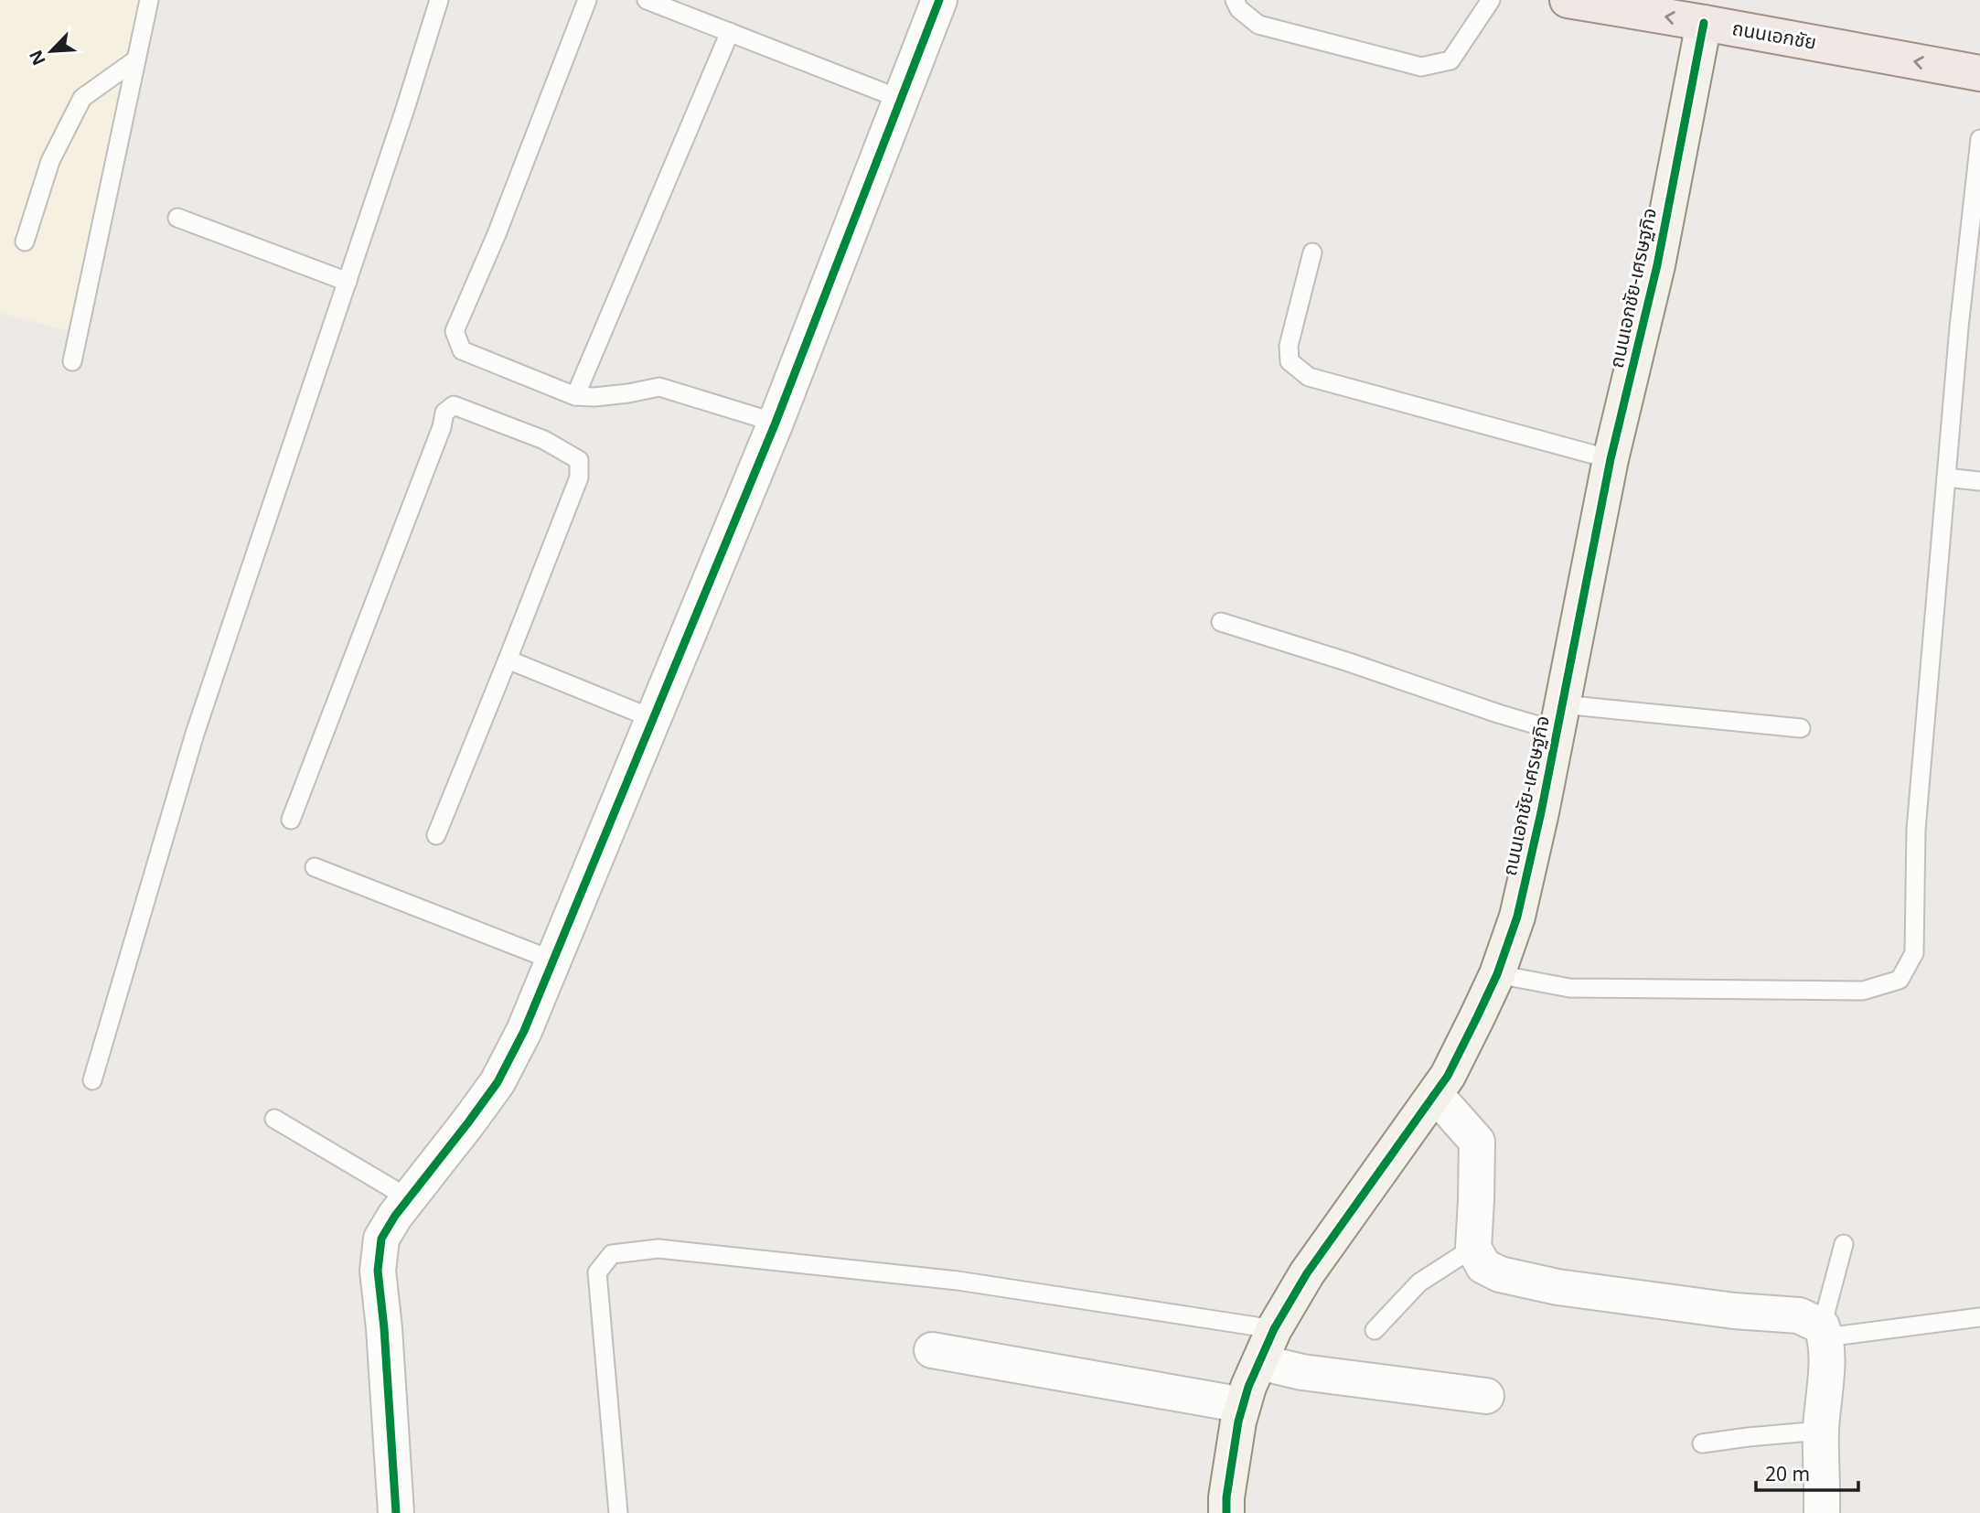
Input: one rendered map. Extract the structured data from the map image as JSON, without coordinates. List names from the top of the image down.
{
  "streets": {
    "main road": ["ถนนเอกชัย"],
    "street": ["ถนนเอกชัย-เศรษฐกิจ"]
  },
  "crossings": [
    ["ถนนเอกชัย", "ถนนเอกชัย-เศรษฐกิจ"]
  ],
  "one_way": ["ถนนเอกชัย"],
  "scale_bar": "20 m",
  "north": "bottom left"
}
